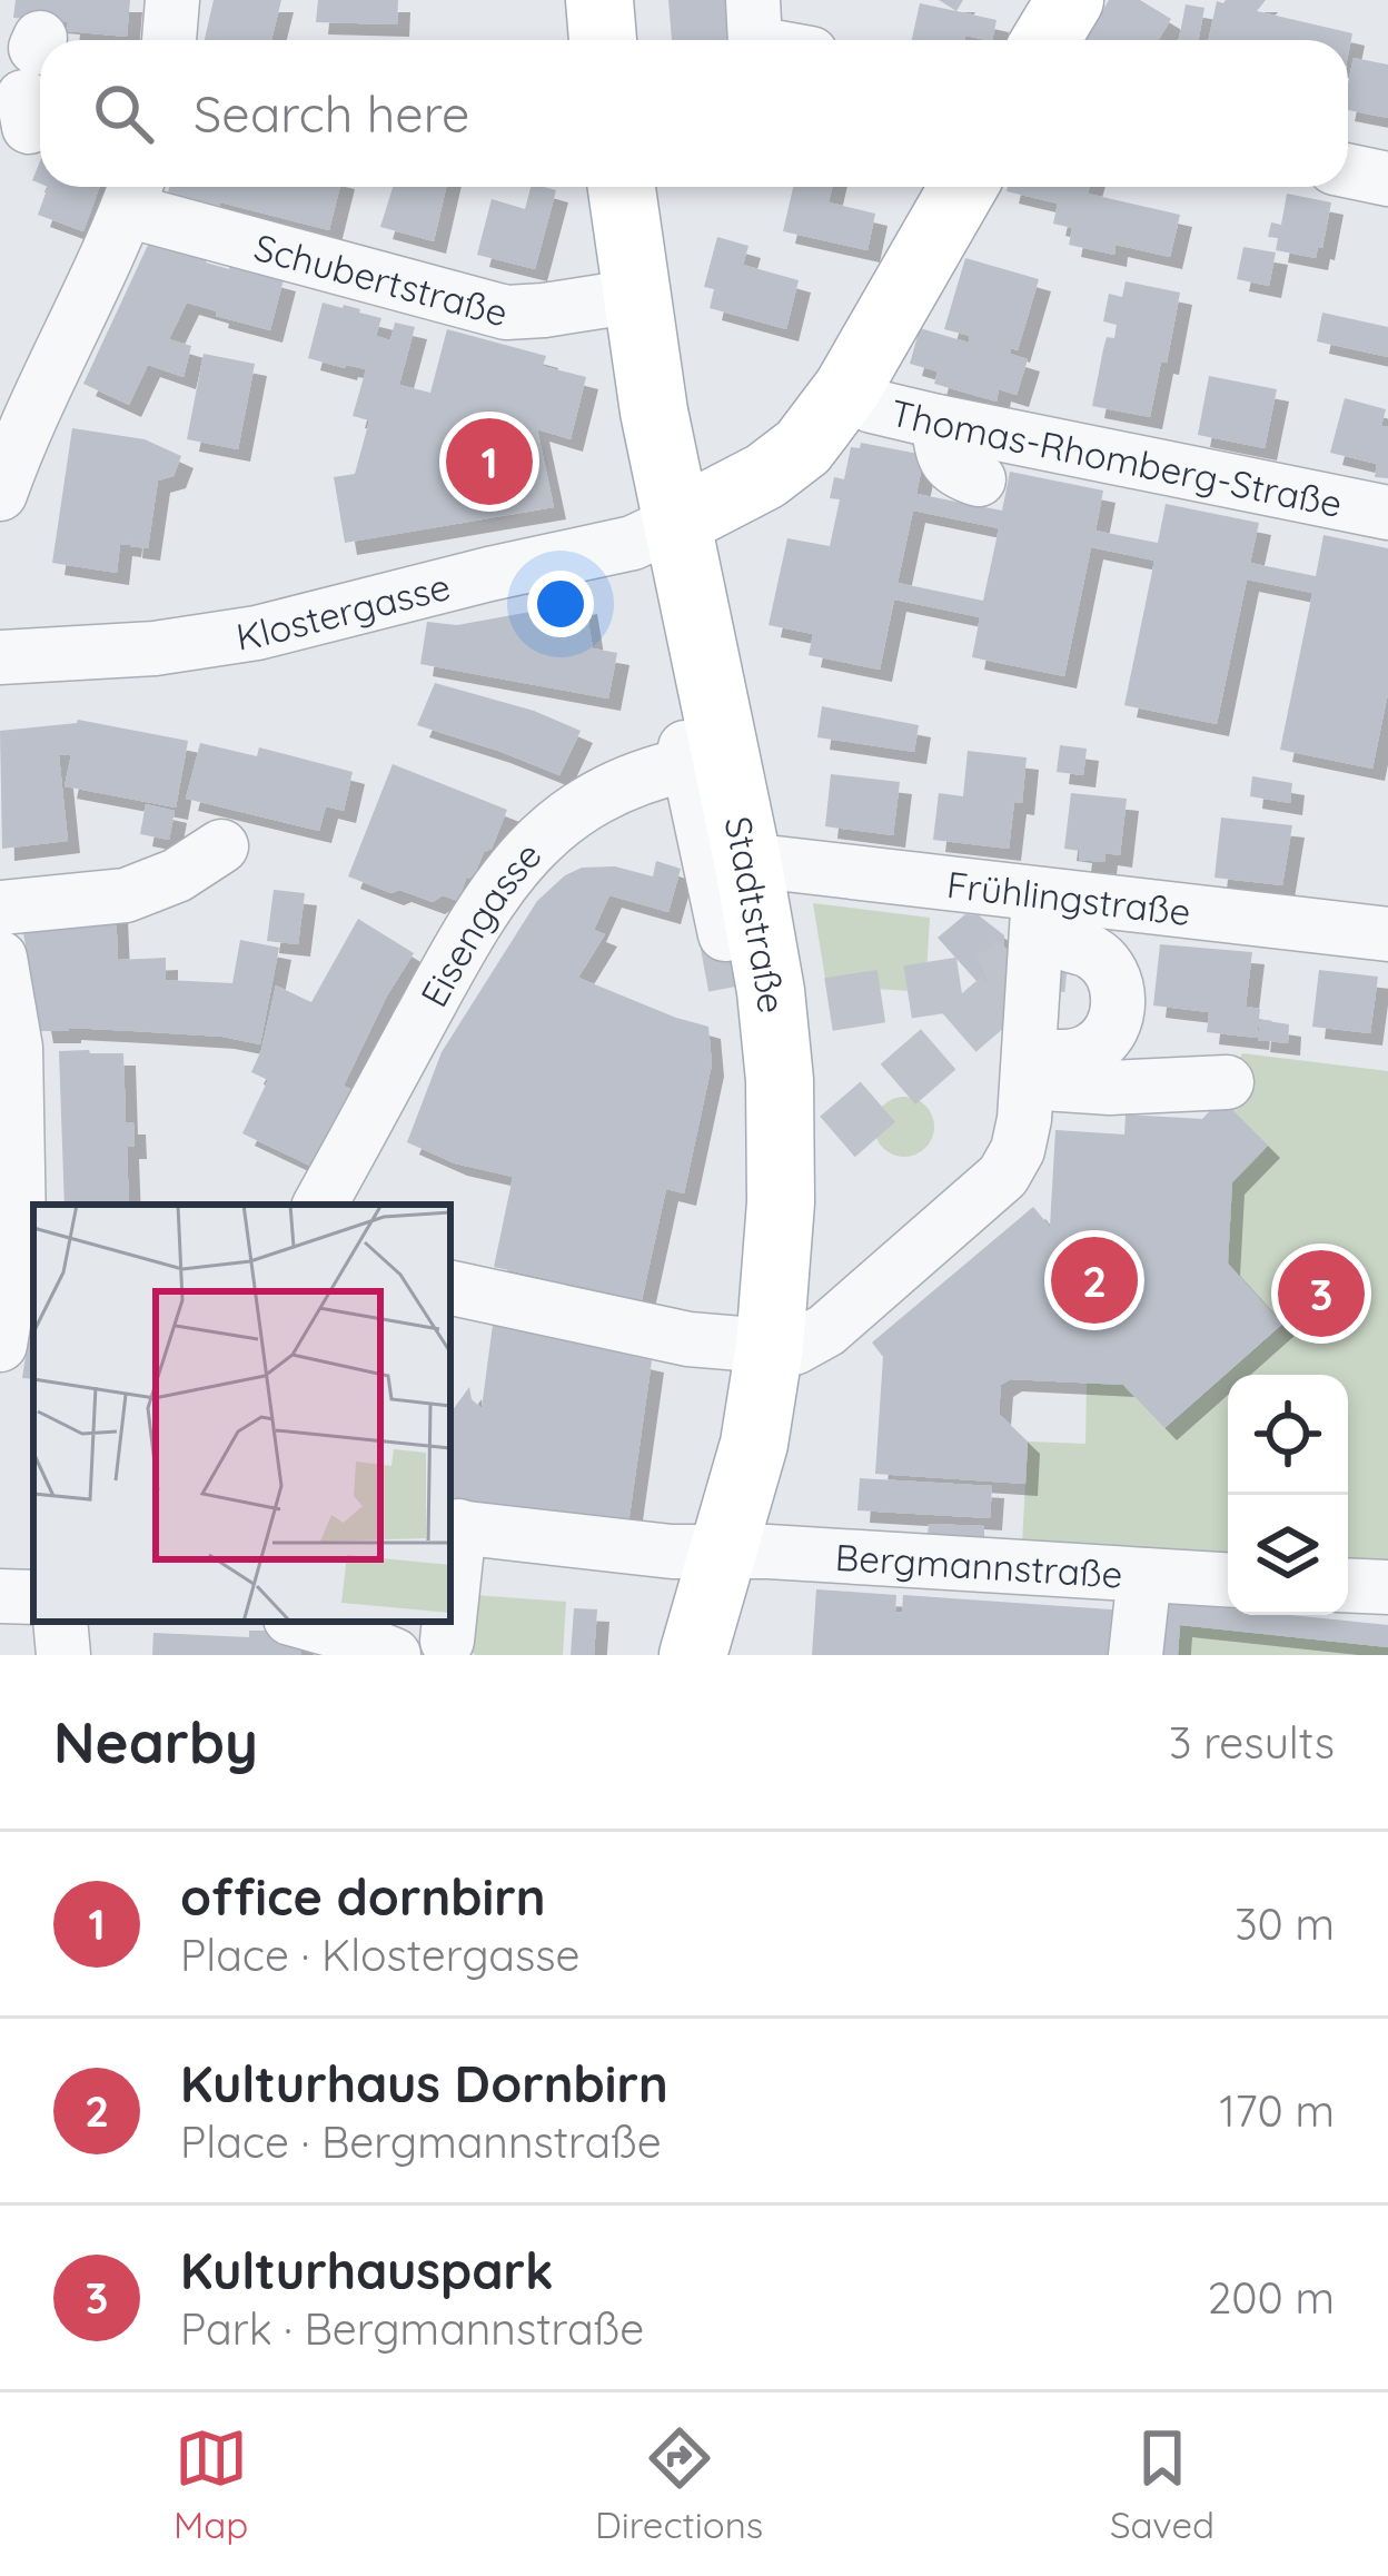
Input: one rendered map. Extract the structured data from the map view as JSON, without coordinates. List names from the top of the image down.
{
  "streets": {
    "main road": ["Stadtstraße"],
    "street": [
      "Schubertstraße",
      "Thomas-Rhomberg-Straße",
      "Klostergasse",
      "Frühlingstraße",
      "Eisengasse",
      "Bergmannstraße"
    ]
  },
  "crossings": [
    ["Schubertstraße", "Stadtstraße"],
    ["Klostergasse", "Stadtstraße"],
    ["Frühlingstraße", "Stadtstraße"],
    ["Stadtstraße", "Eisengasse"],
    ["Stadtstraße", "Bergmannstraße"]
  ],
  "page": {
    "search": "Search here",
    "pins": ["1", "2", "3"],
    "heading": ["Nearby", "3 results"],
    "list": [
      {
        "mark": "1",
        "name": "office dornbirn",
        "note": "Place · Klostergasse",
        "value": "30 m"
      },
      {
        "mark": "2",
        "name": "Kulturhaus Dornbirn",
        "note": "Place · Bergmannstraße",
        "value": "170 m"
      },
      {
        "mark": "3",
        "name": "Kulturhauspark",
        "note": "Park · Bergmannstraße",
        "value": "200 m"
      }
    ],
    "nav": ["Map", "Directions", "Saved"]
  }
}
